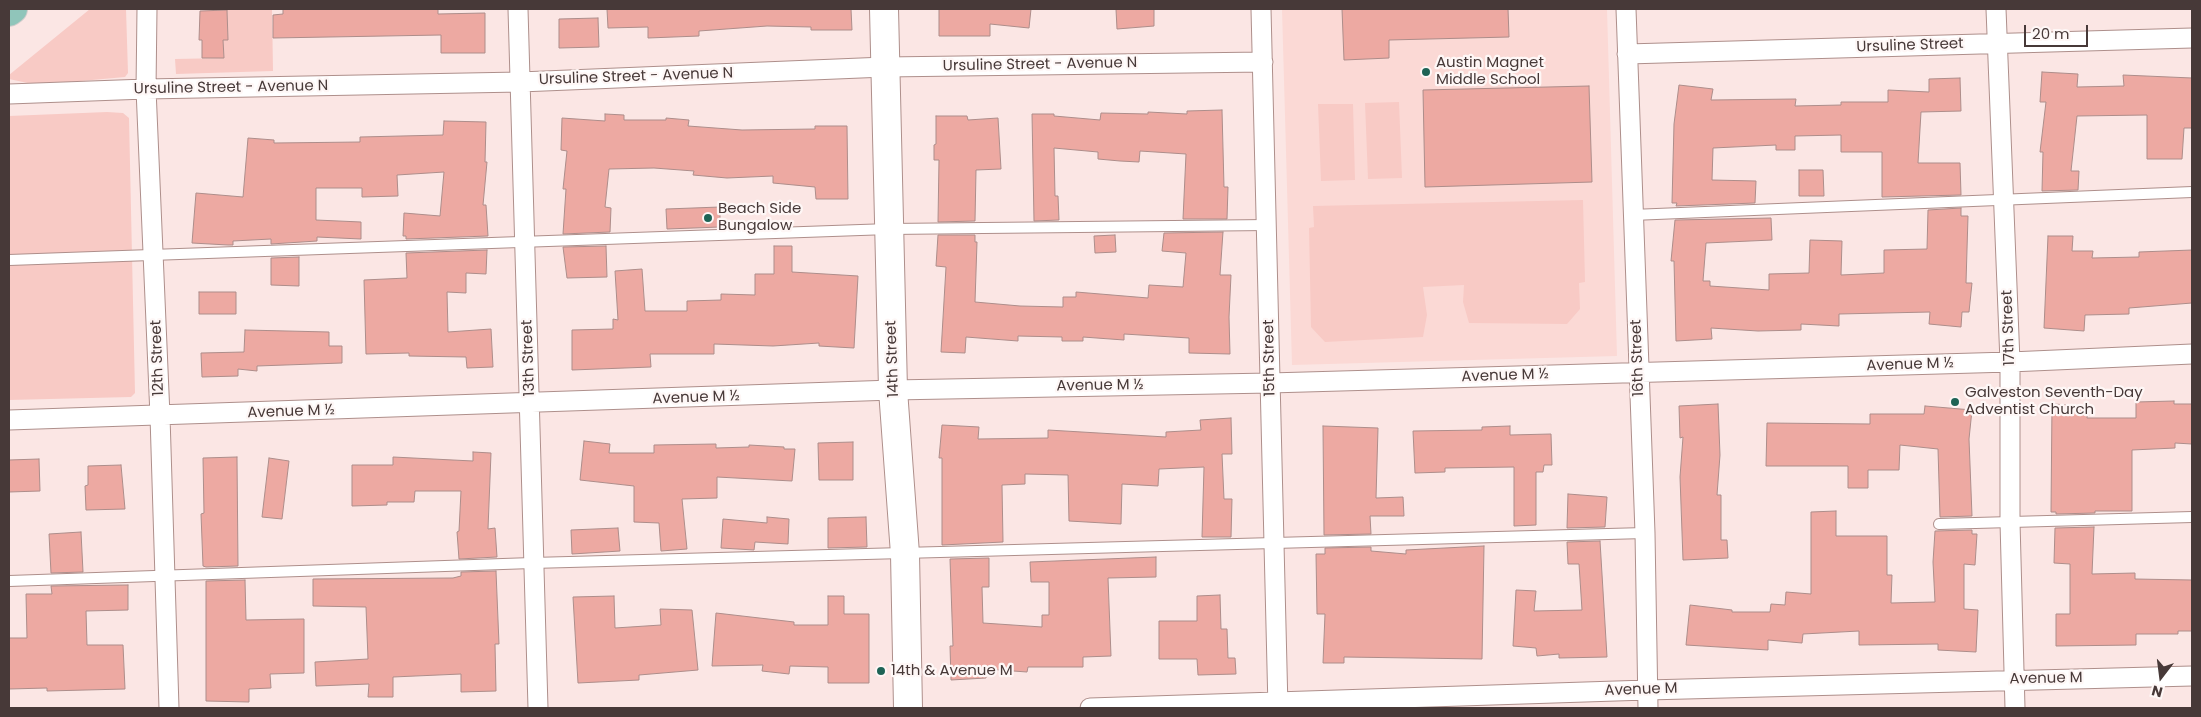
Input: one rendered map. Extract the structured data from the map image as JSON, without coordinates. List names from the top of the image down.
{
  "streets": {
    "main road": ["14th Street"],
    "street": [
      "Ursuline Street",
      "Ursuline Street - Avenue N",
      "17th Street",
      "12th Street",
      "13th Street",
      "15th Street",
      "16th Street",
      "Avenue M ½",
      "Avenue M"
    ]
  },
  "crossings": [
    ["Ursuline Street", "17th Street"],
    ["Ursuline Street", "16th Street"],
    ["Ursuline Street - Avenue N", "12th Street"],
    ["Ursuline Street - Avenue N", "13th Street"],
    ["Ursuline Street - Avenue N", "15th Street"],
    ["Ursuline Street - Avenue N", "14th Street"],
    ["17th Street", "Avenue M ½"],
    ["17th Street", "Avenue M"],
    ["12th Street", "Avenue M ½"],
    ["13th Street", "Avenue M ½"],
    ["15th Street", "Avenue M ½"],
    ["15th Street", "Avenue M"],
    ["16th Street", "Avenue M ½"],
    ["16th Street", "Avenue M"],
    ["14th Street", "Avenue M ½"]
  ],
  "places": [
    "Austin Magnet Middle School",
    "Beach Side Bungalow",
    "Galveston Seventh-Day Adventist Church",
    "14th & Avenue M"
  ],
  "scale_bar": "20 m",
  "north": "bottom"
}
